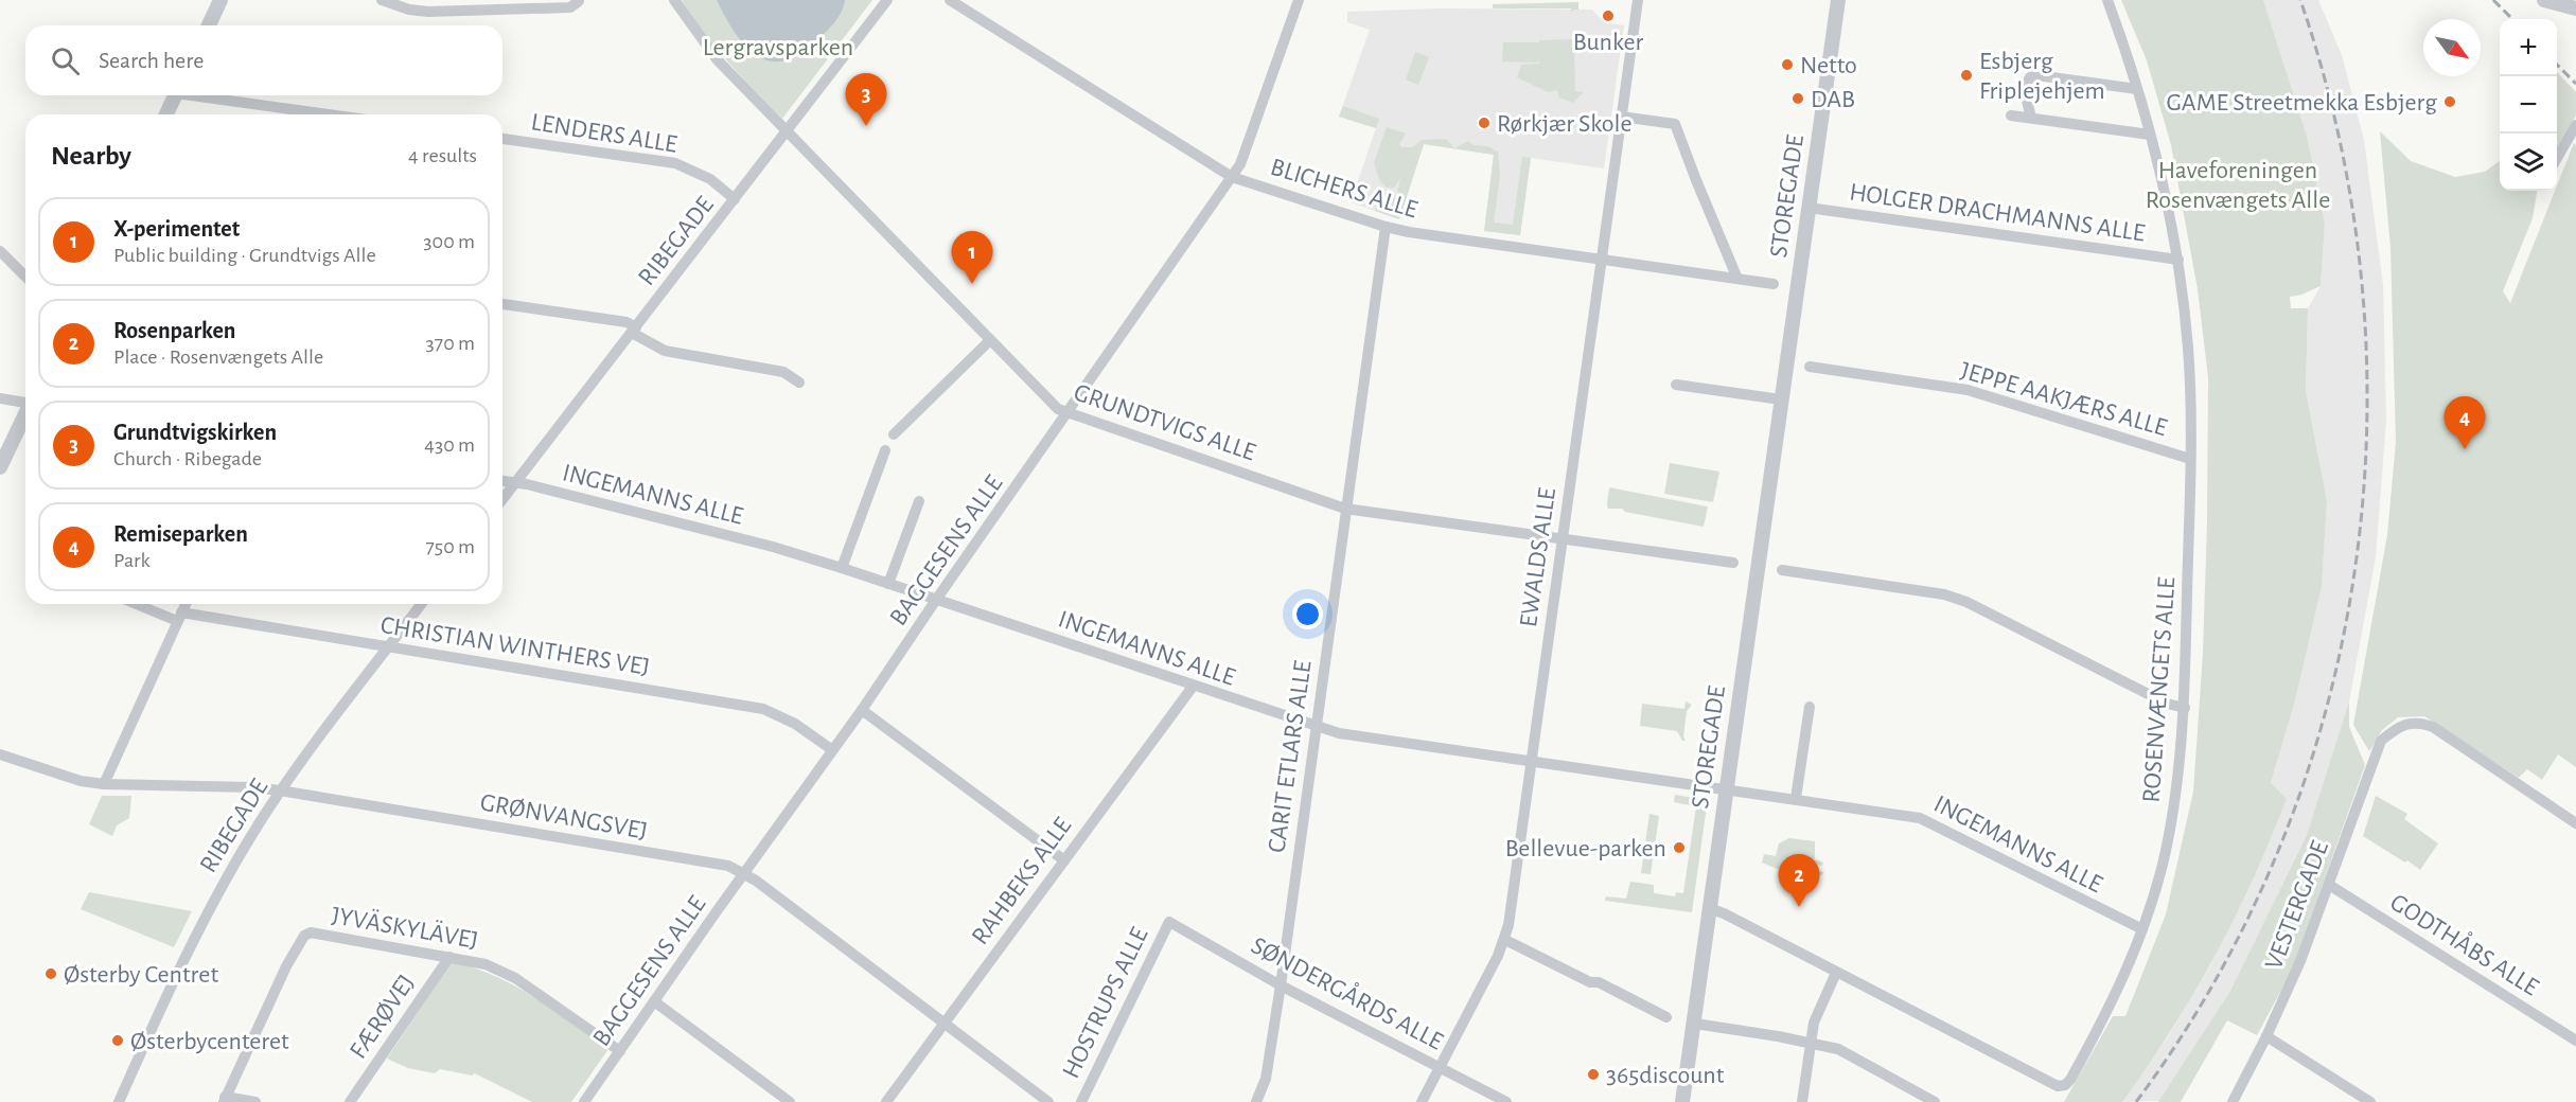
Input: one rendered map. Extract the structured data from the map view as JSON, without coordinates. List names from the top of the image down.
{
  "streets": {
    "street": [
      "LENDERS ALLE",
      "BLICHERS ALLE",
      "STOREGADE",
      "HOLGER DRACHMANNS ALLE",
      "RIBEGADE",
      "JEPPE AAKJÆRS ALLE",
      "GRUNDTVIGS ALLE",
      "INGEMANNS ALLE",
      "BAGGESENS ALLE",
      "EWALDS ALLE",
      "CHRISTIAN WINTHERS VEJ",
      "ROSENVÆNGETS ALLE",
      "CARIT ETLARS ALLE",
      "GRØNVANGSVEJ",
      "RAHBEKS ALLE",
      "VESTERGADE",
      "JYVÄSKYLÄVEJ",
      "GODTHÅBS ALLE",
      "SØNDERGÅRDS ALLE",
      "HOSTRUPS ALLE",
      "FÆRØVEJ"
    ]
  },
  "crossings": [
    ["LENDERS ALLE", "RIBEGADE"],
    ["BLICHERS ALLE", "BAGGESENS ALLE"],
    ["BLICHERS ALLE", "EWALDS ALLE"],
    ["BLICHERS ALLE", "CARIT ETLARS ALLE"],
    ["STOREGADE", "HOLGER DRACHMANNS ALLE"],
    ["STOREGADE", "INGEMANNS ALLE"],
    ["STOREGADE", "ROSENVÆNGETS ALLE"],
    ["HOLGER DRACHMANNS ALLE", "ROSENVÆNGETS ALLE"],
    ["RIBEGADE", "GRUNDTVIGS ALLE"],
    ["RIBEGADE", "INGEMANNS ALLE"],
    ["RIBEGADE", "CHRISTIAN WINTHERS VEJ"],
    ["RIBEGADE", "GRØNVANGSVEJ"],
    ["JEPPE AAKJÆRS ALLE", "ROSENVÆNGETS ALLE"],
    ["GRUNDTVIGS ALLE", "BAGGESENS ALLE"],
    ["GRUNDTVIGS ALLE", "EWALDS ALLE"],
    ["GRUNDTVIGS ALLE", "CARIT ETLARS ALLE"],
    ["INGEMANNS ALLE", "BAGGESENS ALLE"],
    ["INGEMANNS ALLE", "EWALDS ALLE"],
    ["INGEMANNS ALLE", "ROSENVÆNGETS ALLE"],
    ["INGEMANNS ALLE", "CARIT ETLARS ALLE"],
    ["INGEMANNS ALLE", "RAHBEKS ALLE"],
    ["BAGGESENS ALLE", "CHRISTIAN WINTHERS VEJ"],
    ["BAGGESENS ALLE", "GRØNVANGSVEJ"],
    ["BAGGESENS ALLE", "JYVÄSKYLÄVEJ"],
    ["EWALDS ALLE", "SØNDERGÅRDS ALLE"],
    ["CARIT ETLARS ALLE", "SØNDERGÅRDS ALLE"],
    ["GRØNVANGSVEJ", "RAHBEKS ALLE"],
    ["VESTERGADE", "GODTHÅBS ALLE"],
    ["JYVÄSKYLÄVEJ", "FÆRØVEJ"],
    ["SØNDERGÅRDS ALLE", "HOSTRUPS ALLE"]
  ],
  "parks": ["Lergravsparken", "Haveforeningen Rosenvængets Alle"],
  "places": [
    "Bunker",
    "Netto",
    "Esbjerg Friplejehjem",
    "DAB",
    "GAME Streetmekka Esbjerg",
    "Rørkjær Skole",
    "Bellevue-parken",
    "Østerby Centret",
    "Østerbycenteret",
    "365discount"
  ],
  "north": "bottom right",
  "page": {
    "map_buttons": ["+", "−"],
    "search": "Search here",
    "pins": [
      "3",
      "1",
      "4",
      "2"
    ],
    "heading": ["Nearby", "4 results"],
    "list": [
      {
        "mark": "1",
        "name": "X-perimentet",
        "note": "Public building · Grundtvigs Alle",
        "value": "300 m"
      },
      {
        "mark": "2",
        "name": "Rosenparken",
        "note": "Place · Rosenvængets Alle",
        "value": "370 m"
      },
      {
        "mark": "3",
        "name": "Grundtvigskirken",
        "note": "Church · Ribegade",
        "value": "430 m"
      },
      {
        "mark": "4",
        "name": "Remiseparken",
        "note": "Park",
        "value": "750 m"
      }
    ]
  }
}
